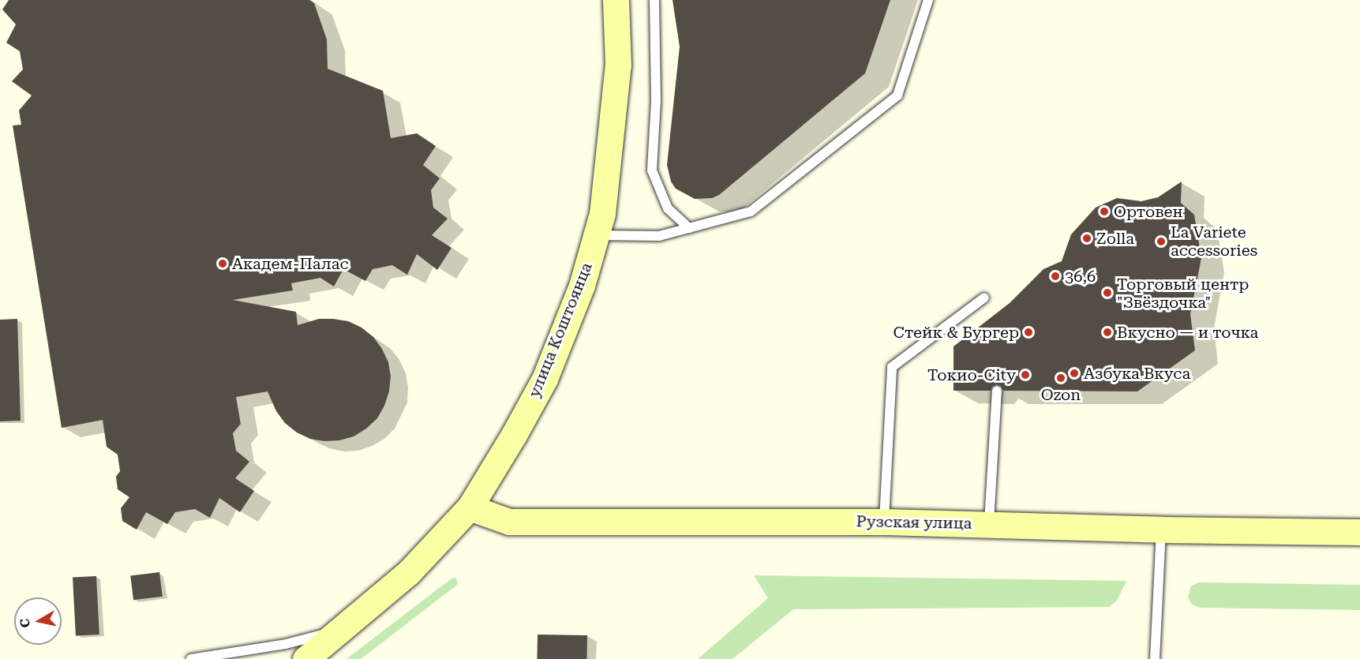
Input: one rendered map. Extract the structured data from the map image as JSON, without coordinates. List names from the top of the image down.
{
  "streets": {
    "street": ["улица Коштоянца", "Рузская улица"]
  },
  "crossings": [
    ["улица Коштоянца", "Рузская улица"]
  ],
  "places": [
    "Ортовен",
    "Zolla",
    "La Variete accessories",
    "Академ-Палас",
    "36,6",
    "Торговый центр \"Звёздочка\"",
    "Стейк & Бургер",
    "Вкусно — и точка",
    "Азбука Вкуса",
    "Токио-City",
    "Ozon"
  ],
  "north": "left"
}
